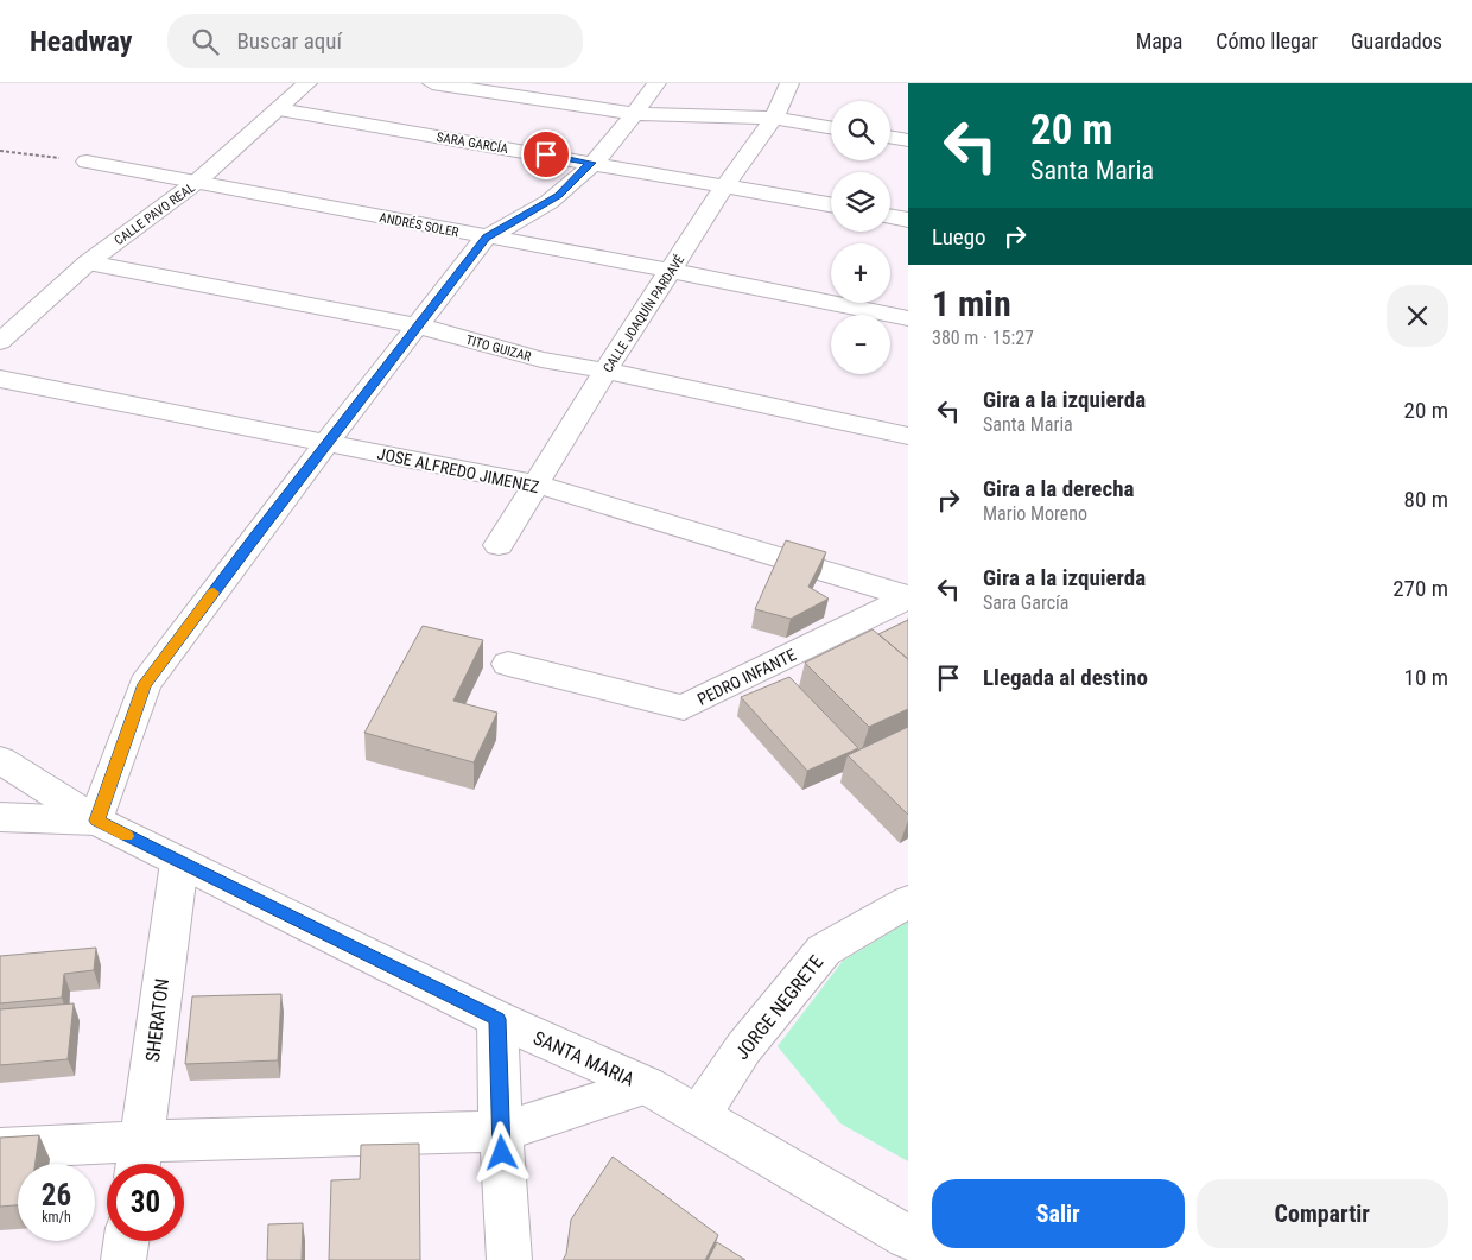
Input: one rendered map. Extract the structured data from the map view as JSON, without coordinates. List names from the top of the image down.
{
  "streets": {
    "street": [
      "SARA GARCÍA",
      "CALLE PAVO REAL",
      "ANDRÉS SOLER",
      "CALLE JOAQUÍN PARDAVÉ",
      "TITO GUIZAR",
      "JOSE ALFREDO JIMENEZ",
      "PEDRO INFANTE",
      "JORGE NEGRETE",
      "SHERATON",
      "SANTA MARIA"
    ]
  },
  "crossings": [
    ["SARA GARCÍA", "CALLE PAVO REAL"],
    ["SARA GARCÍA", "CALLE JOAQUÍN PARDAVÉ"],
    ["CALLE PAVO REAL", "ANDRÉS SOLER"],
    ["CALLE PAVO REAL", "TITO GUIZAR"],
    ["ANDRÉS SOLER", "CALLE JOAQUÍN PARDAVÉ"],
    ["CALLE JOAQUÍN PARDAVÉ", "TITO GUIZAR"],
    ["CALLE JOAQUÍN PARDAVÉ", "JOSE ALFREDO JIMENEZ"],
    ["JOSE ALFREDO JIMENEZ", "PEDRO INFANTE"],
    ["JORGE NEGRETE", "SANTA MARIA"],
    ["SHERATON", "SANTA MARIA"]
  ],
  "page": {
    "header": "Headway",
    "search": "Buscar aquí",
    "nav": ["Mapa", "Cómo llegar", "Guardados"],
    "turn": ["20 m", "Santa Maria"],
    "map_buttons": ["+", "−"],
    "then": "Luego",
    "heading": ["1 min", "380 m · 15:27"],
    "list": [
      {
        "name": "Gira a la izquierda",
        "note": "Santa Maria",
        "value": "20 m"
      },
      {
        "name": "Gira a la derecha",
        "note": "Mario Moreno",
        "value": "80 m"
      },
      {
        "name": "Gira a la izquierda",
        "note": "Sara García",
        "value": "270 m"
      },
      {
        "name": "Llegada al destino",
        "value": "10 m"
      }
    ],
    "speed": "26 km/h",
    "limit": "30",
    "buttons": ["Salir", "Compartir"]
  }
}
